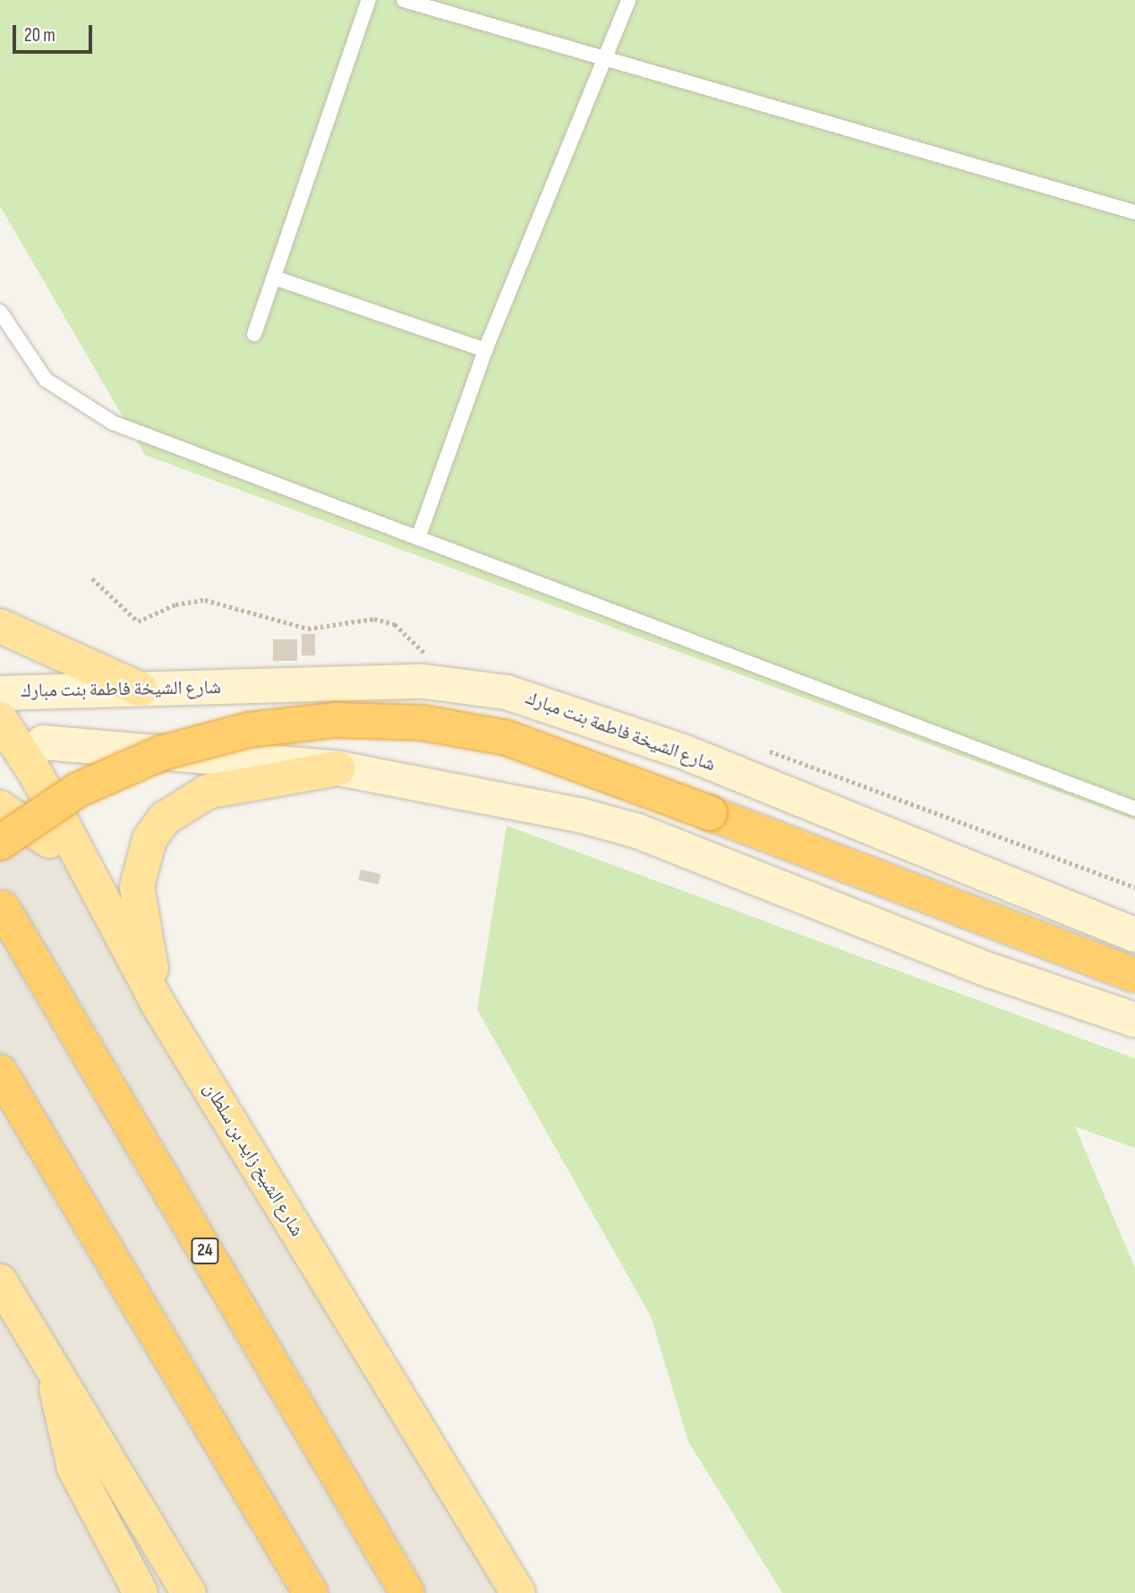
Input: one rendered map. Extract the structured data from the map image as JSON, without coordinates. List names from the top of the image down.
{
  "streets": {
    "highway": ["24"],
    "main road": ["شارع الشيخ زايد بن سلطان"],
    "street": ["شارع الشيخة فاطمة بنت مبارك"]
  },
  "scale_bar": "20 m"
}
